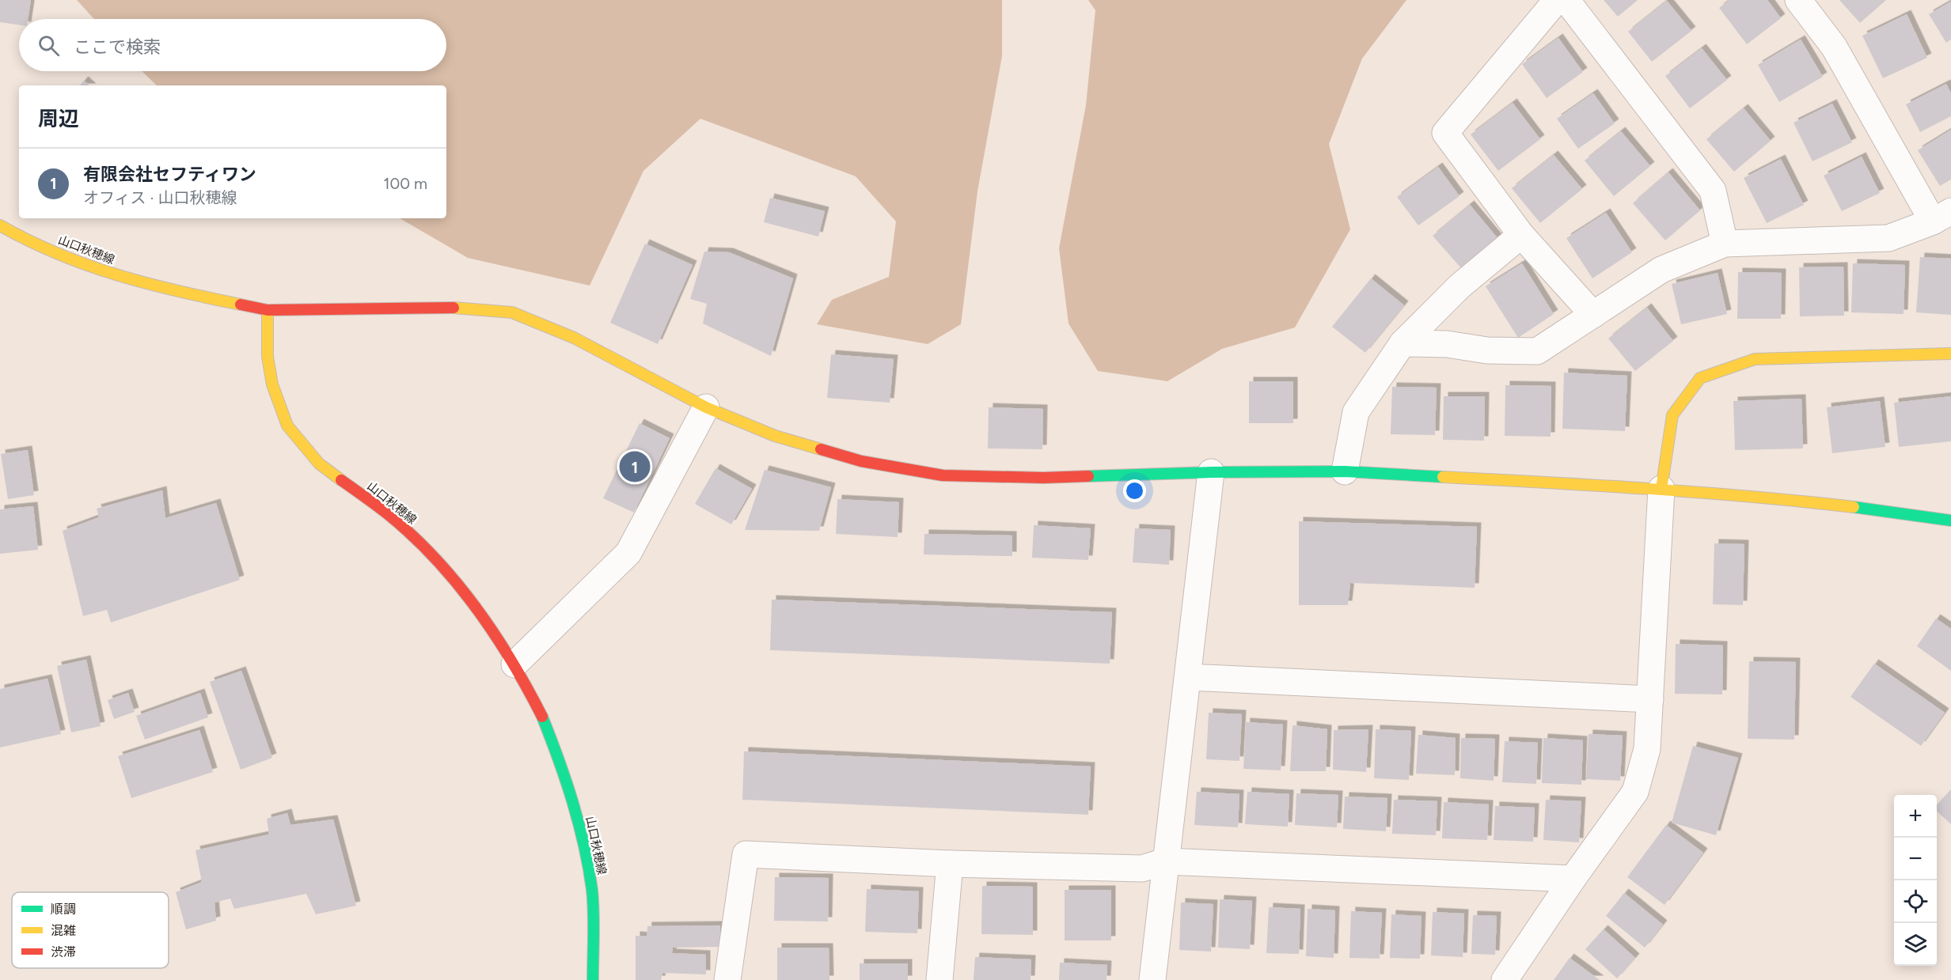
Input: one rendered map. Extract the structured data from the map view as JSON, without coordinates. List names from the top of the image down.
{
  "streets": {
    "street": ["山口秋穂線"]
  },
  "legend": ["順調", "混雑", "渋滞"],
  "page": {
    "search": "ここで検索",
    "heading": "周辺",
    "list": [
      {
        "mark": "1",
        "name": "有限会社セフティワン",
        "note": "オフィス · 山口秋穂線",
        "value": "100 m"
      }
    ],
    "pins": "1",
    "map_buttons": ["+", "−"]
  }
}
